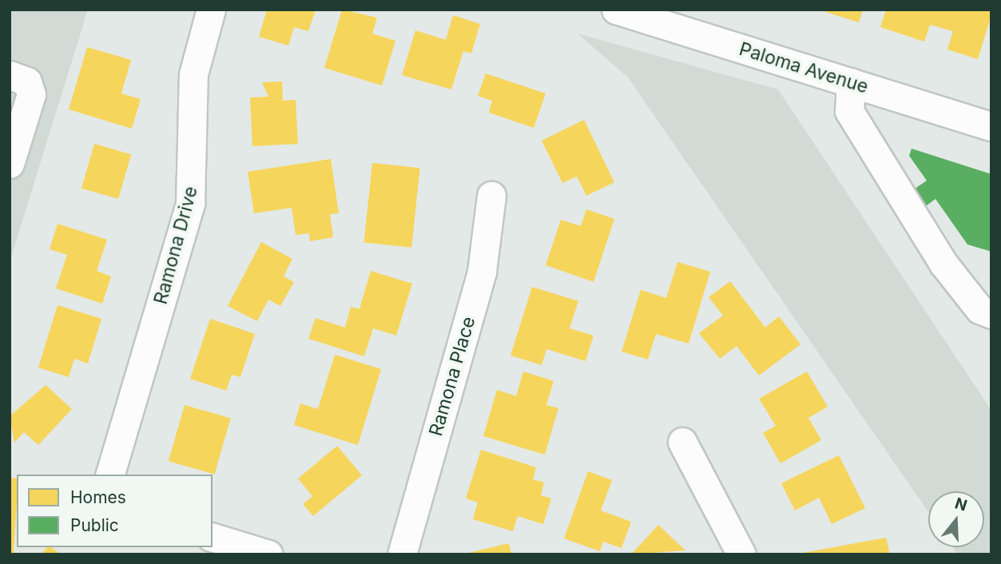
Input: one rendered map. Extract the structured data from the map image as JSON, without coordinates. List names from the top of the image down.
{
  "streets": {
    "street": ["Paloma Avenue", "Ramona Drive", "Ramona Place"]
  },
  "legend": ["Homes", "Public"],
  "north": "top"
}
